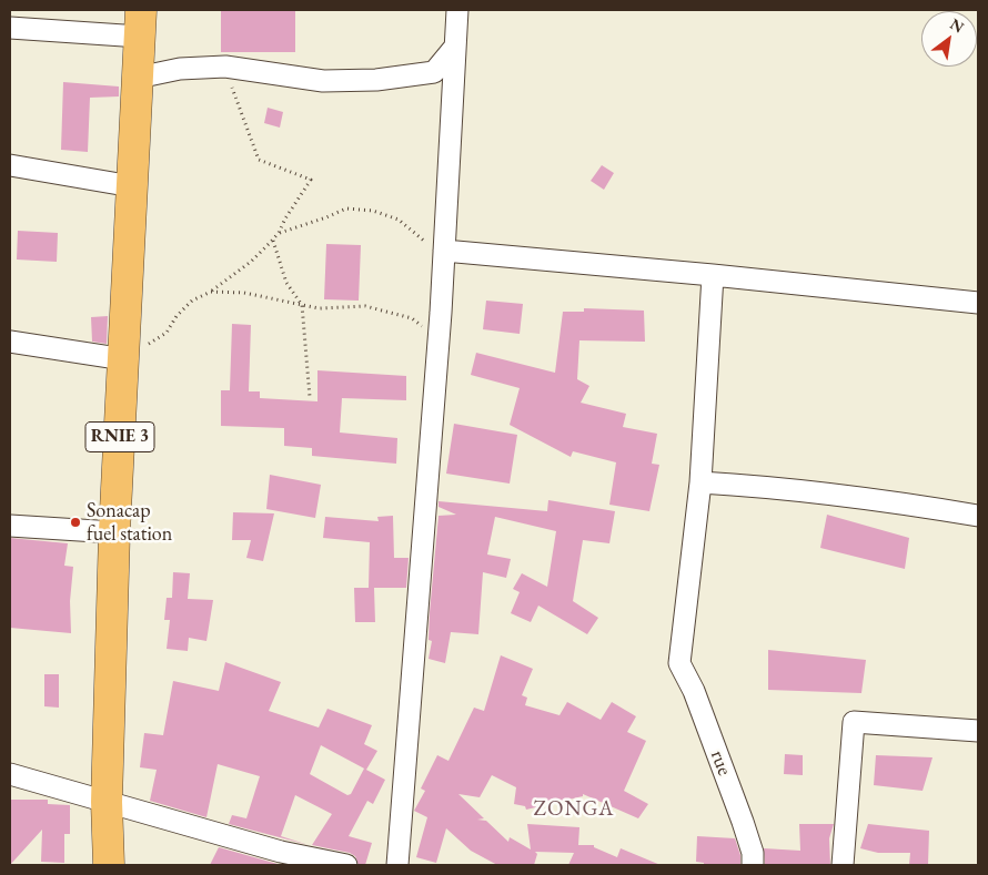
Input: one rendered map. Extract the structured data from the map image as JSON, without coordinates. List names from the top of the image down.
{
  "streets": {
    "highway": ["RNIE 3"],
    "street": ["rue"]
  },
  "districts": ["ZONGA"],
  "places": ["Sonacap fuel station"],
  "north": "top right"
}
